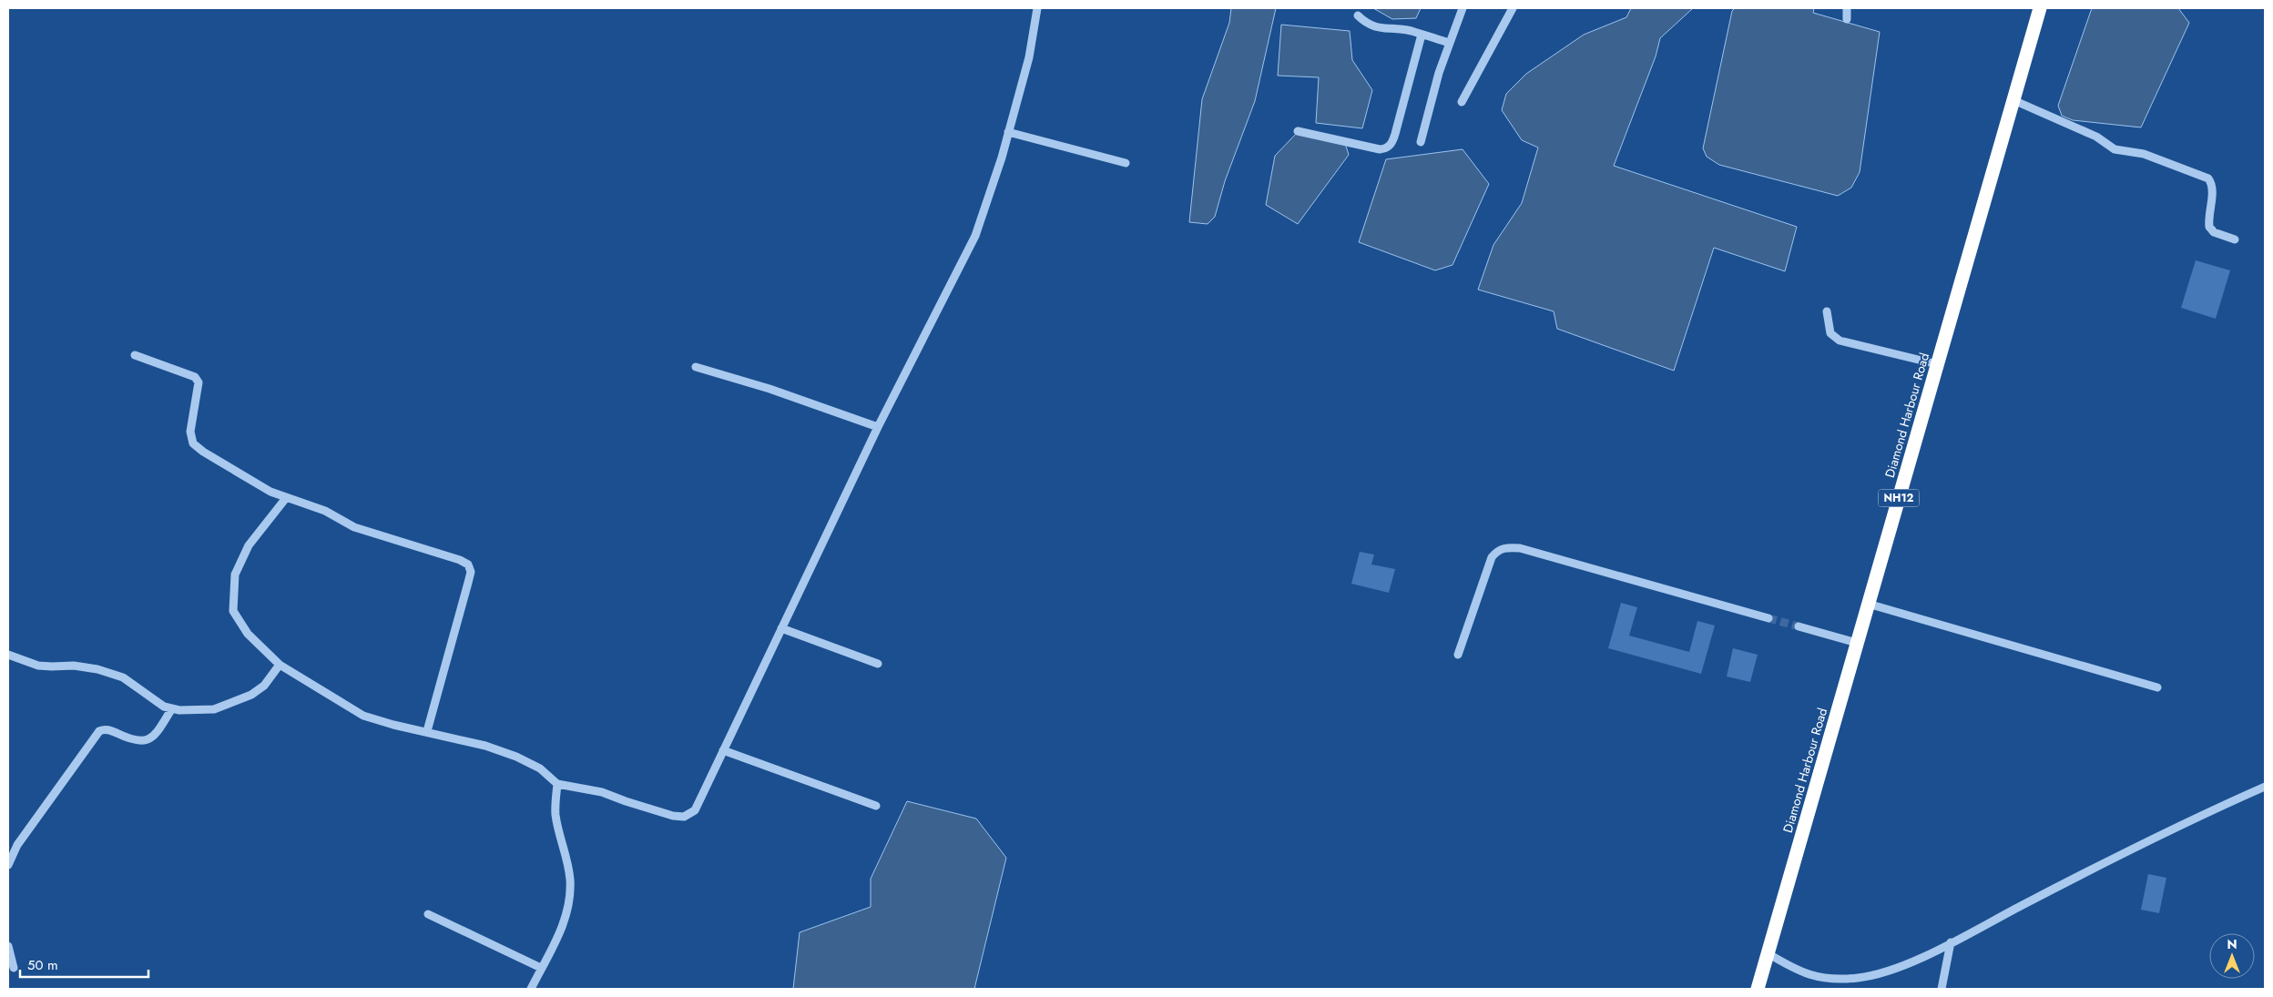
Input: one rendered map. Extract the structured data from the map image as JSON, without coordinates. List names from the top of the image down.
{
  "streets": {
    "highway": ["Diamond Harbour Road", "NH12"]
  },
  "scale_bar": "50 m",
  "north": "top"
}
